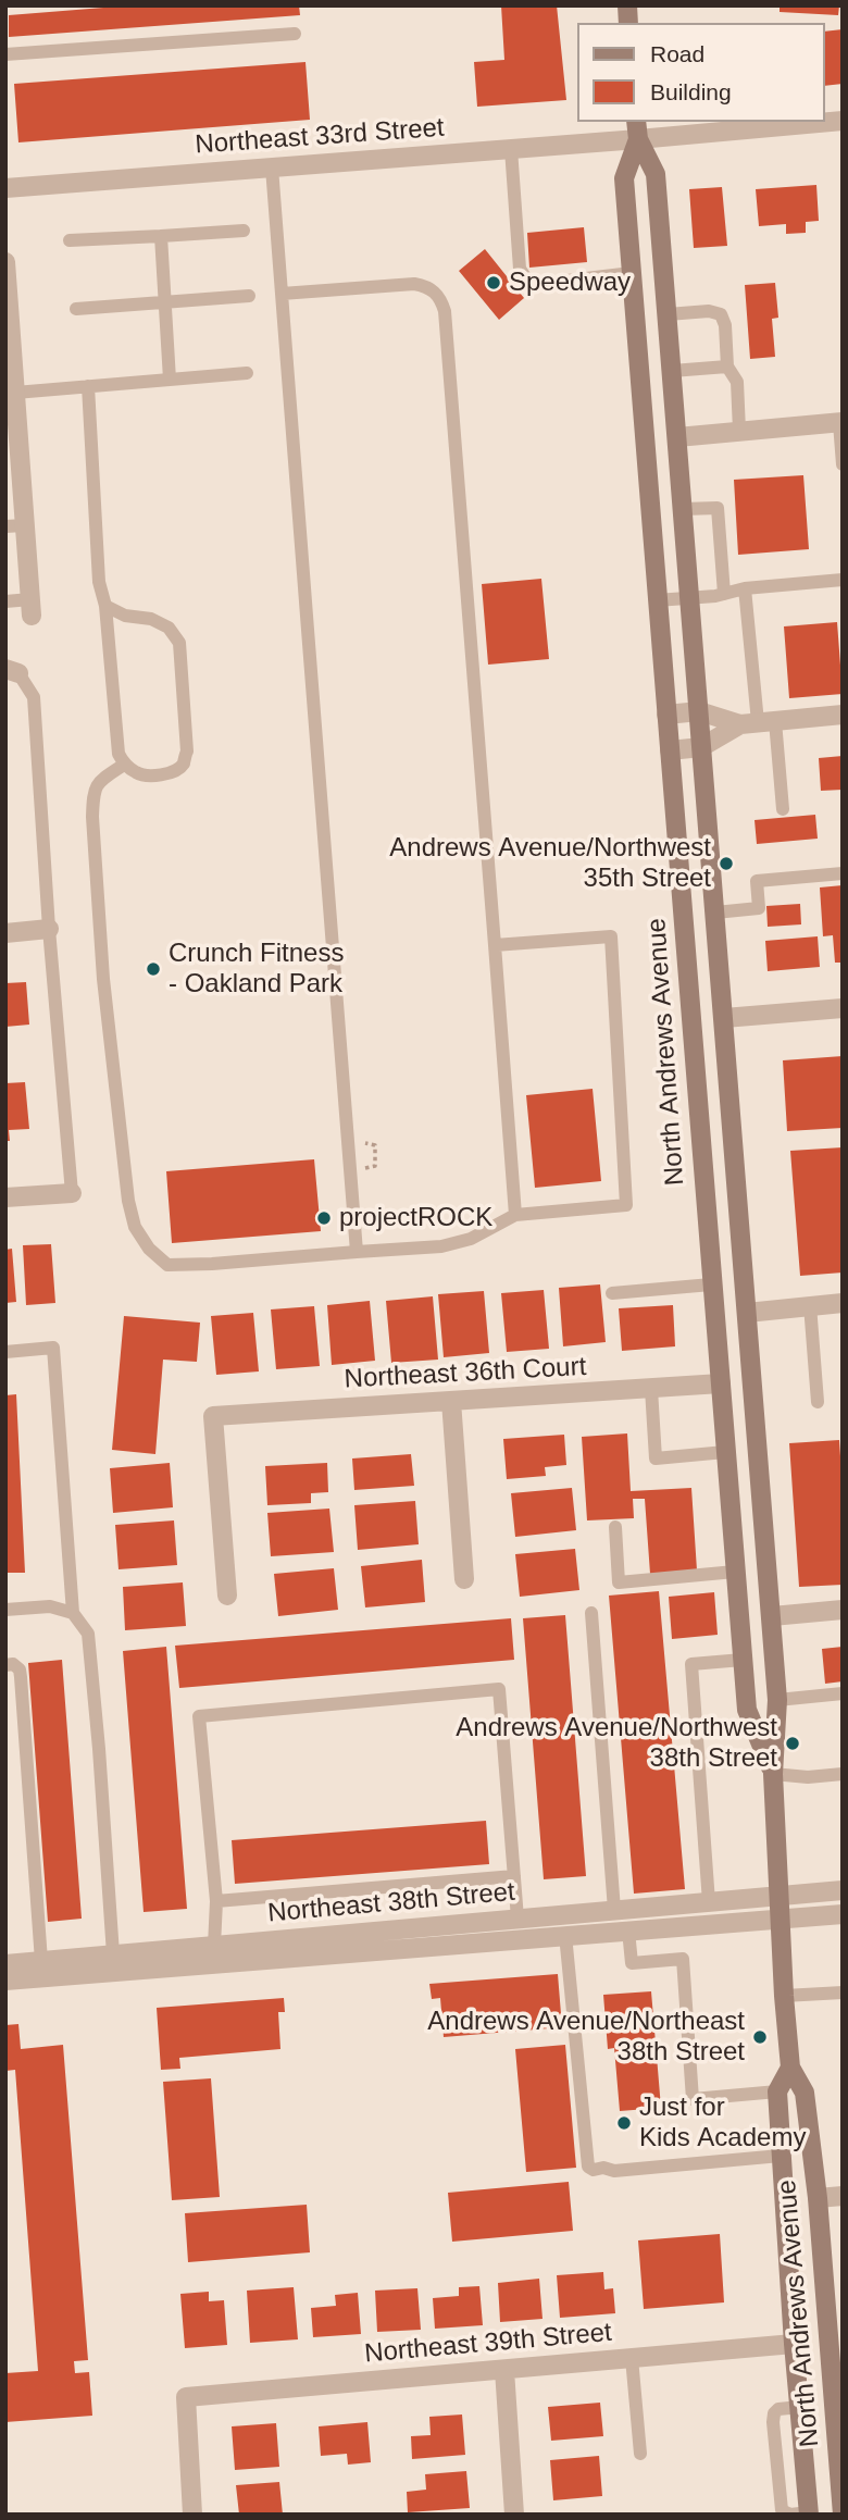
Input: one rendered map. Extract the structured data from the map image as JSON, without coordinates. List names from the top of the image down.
{
  "streets": {
    "main road": ["North Andrews Avenue"],
    "street": [
      "Northeast 33rd Street",
      "Northeast 36th Court",
      "Northeast 38th Street",
      "Northeast 39th Street"
    ]
  },
  "crossings": [
    ["Northeast 33rd Street", "North Andrews Avenue"],
    ["North Andrews Avenue", "Northeast 36th Court"],
    ["North Andrews Avenue", "Northeast 38th Street"],
    ["North Andrews Avenue", "Northeast 39th Street"]
  ],
  "places": [
    "Speedway",
    "Andrews Avenue/Northwest 35th Street",
    "Crunch Fitness - Oakland Park",
    "projectROCK",
    "Andrews Avenue/Northwest 38th Street",
    "Andrews Avenue/Northeast 38th Street",
    "Just for Kids Academy"
  ],
  "legend": ["Road", "Building"]
}
